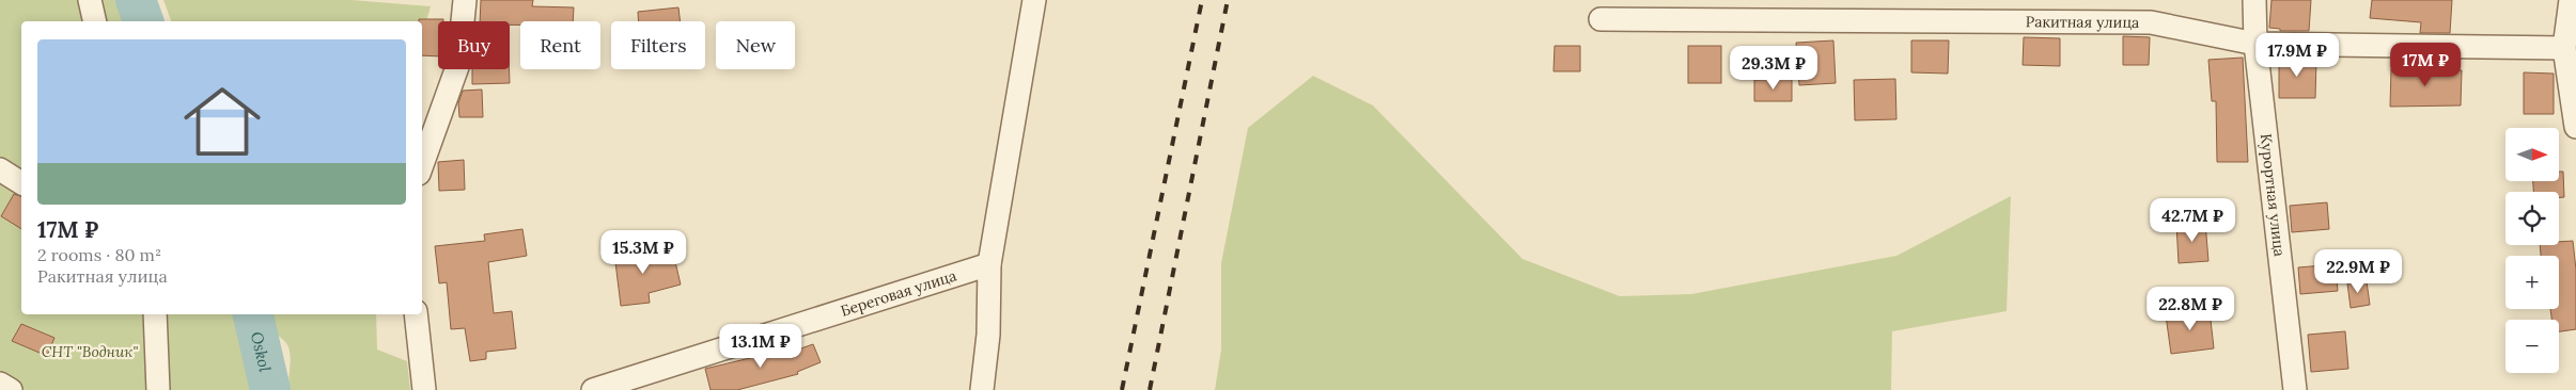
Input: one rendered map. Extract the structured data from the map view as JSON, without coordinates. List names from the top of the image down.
{
  "streets": {
    "street": ["Ракитная улица", "Курортная улица", "Береговая улица"]
  },
  "crossings": [
    ["Ракитная улица", "Курортная улица"]
  ],
  "water": ["Oskol"],
  "parks": ["СНТ \"Водник\""],
  "north": "right",
  "page": {
    "chip": [
      "Buy",
      "Rent",
      "Filters",
      "New"
    ],
    "list": [
      {
        "name": "17M ₽",
        "note": "2 rooms · 80 m² · Ракитная улица"
      }
    ],
    "price": [
      "17.9M ₽",
      "17M ₽",
      "29.3M ₽",
      "42.7M ₽",
      "15.3M ₽",
      "22.9M ₽",
      "22.8M ₽",
      "13.1M ₽"
    ],
    "map_buttons": ["+", "−"]
  }
}
